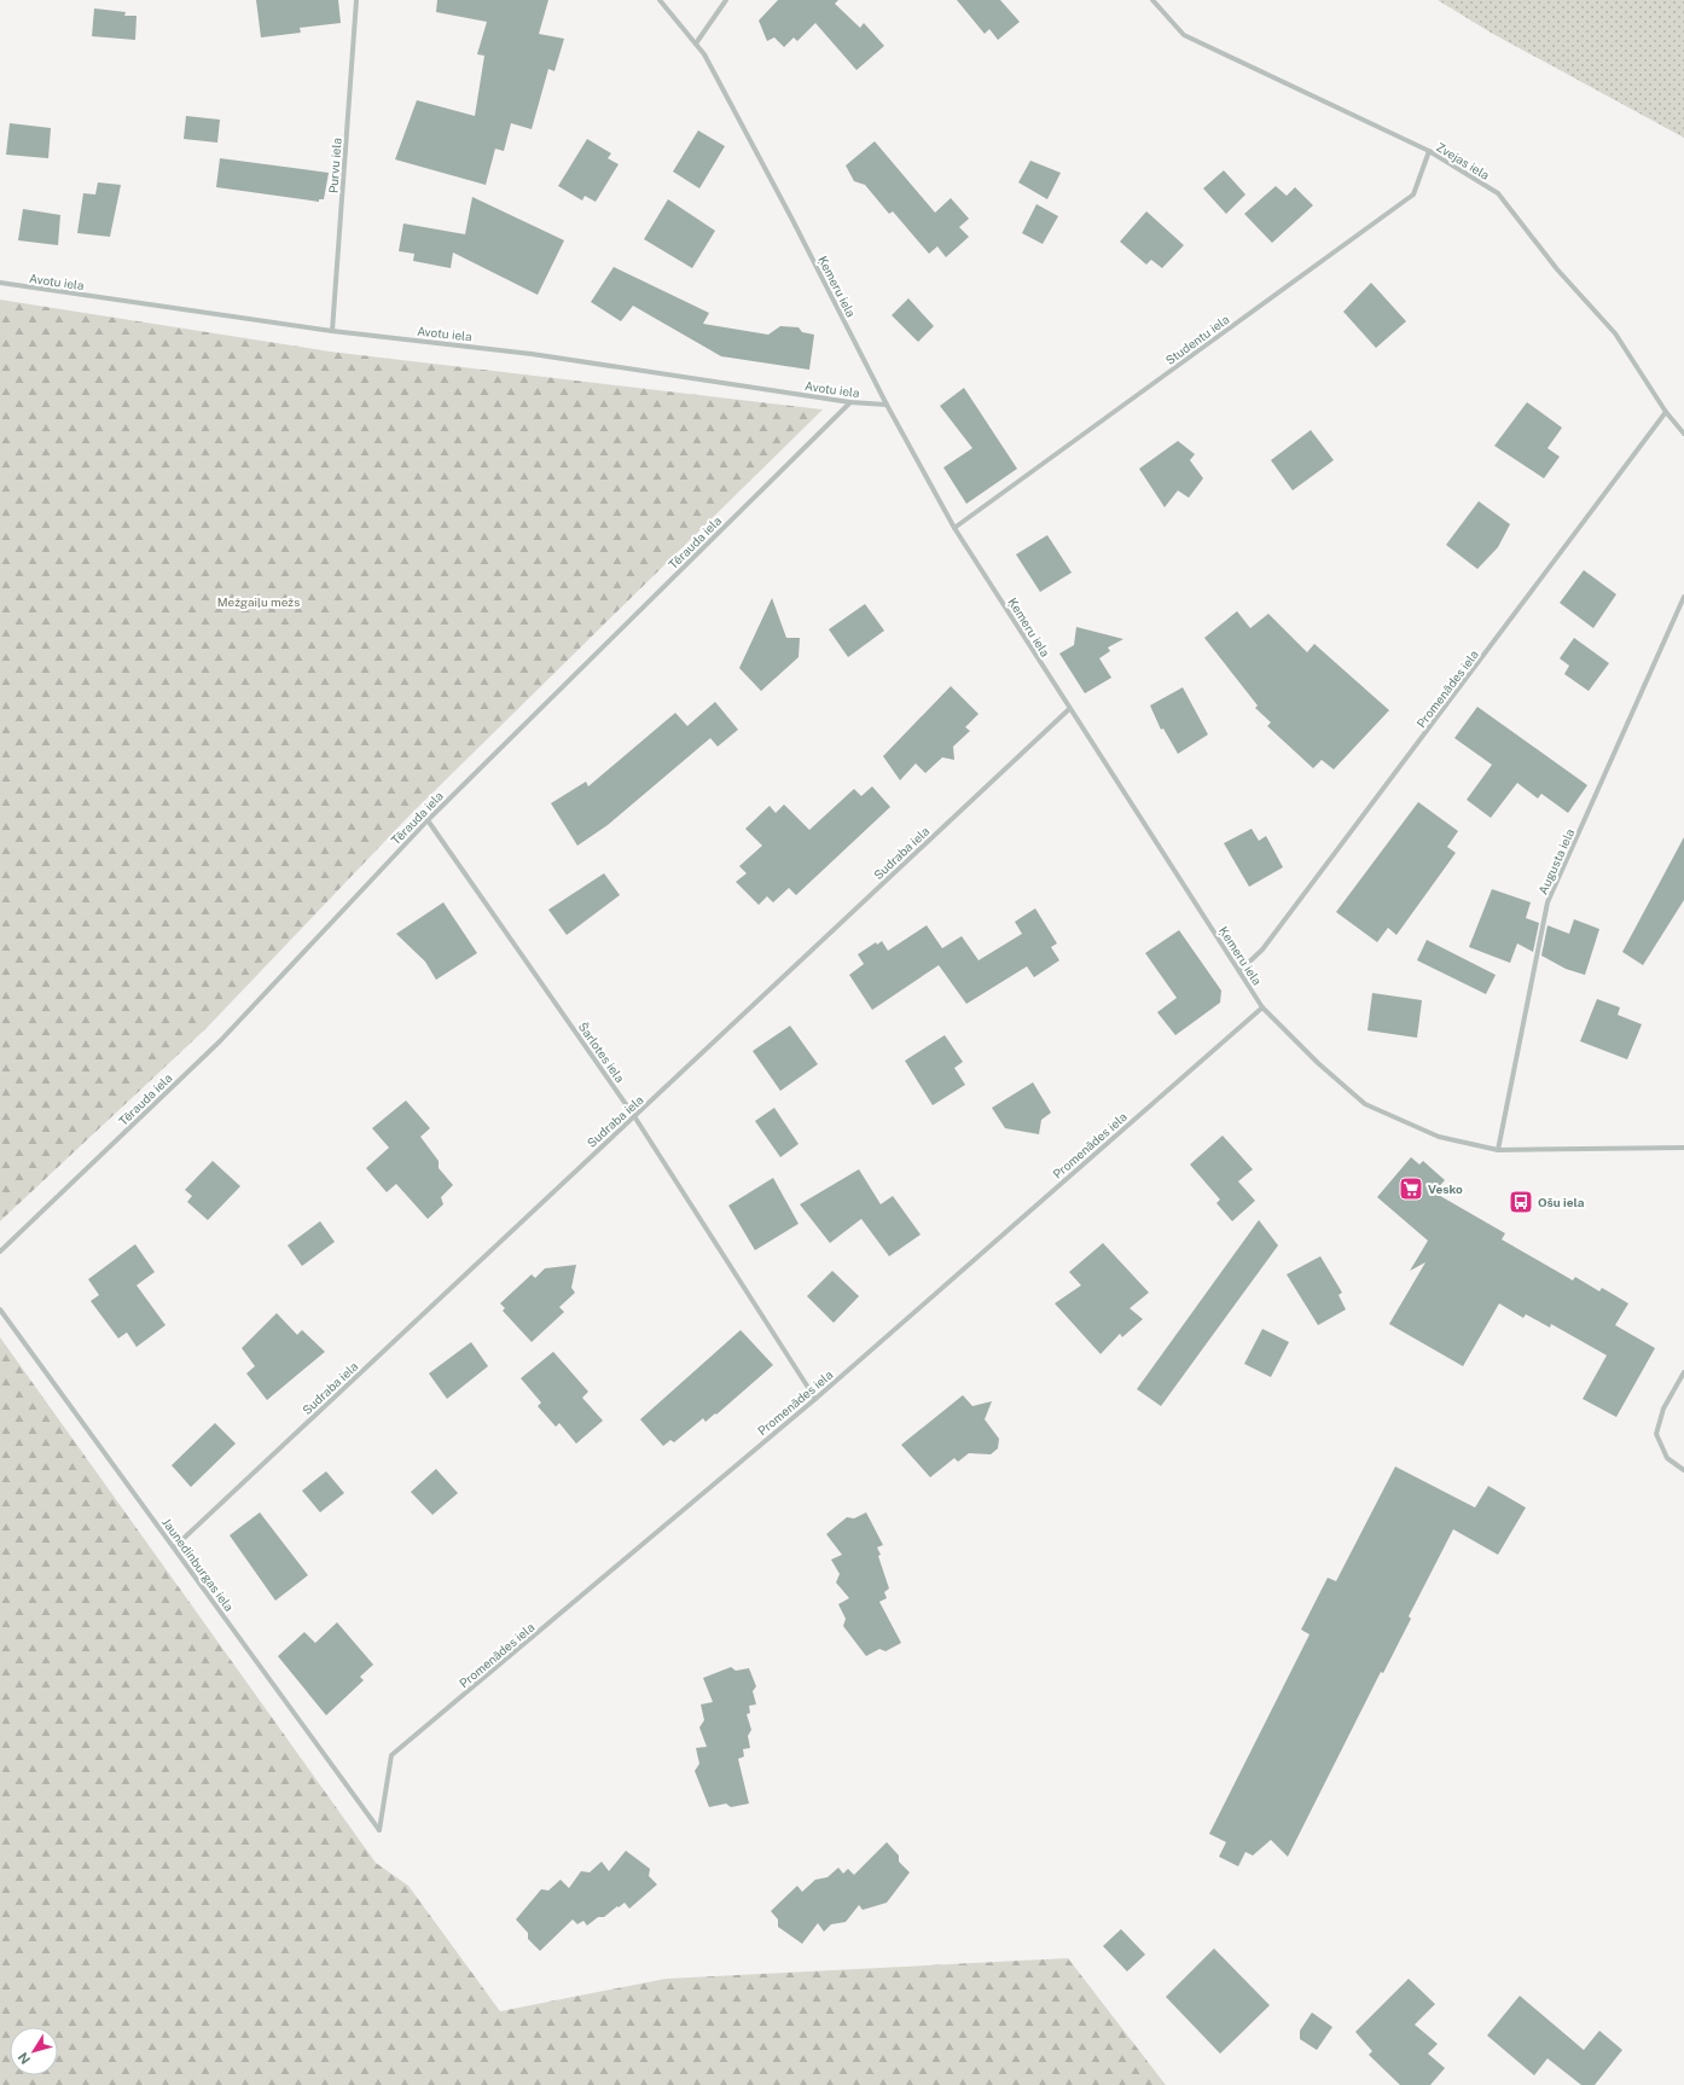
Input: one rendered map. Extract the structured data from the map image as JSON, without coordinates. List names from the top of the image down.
{
  "streets": {
    "street": [
      "Zvejas iela",
      "Purvu iela",
      "Avotu iela",
      "Ķemeru iela",
      "Studentu iela",
      "Tērauda iela",
      "Promenādes iela",
      "Sudraba iela",
      "Augusta iela",
      "Šarlotes iela",
      "Jaunedinburgas iela"
    ]
  },
  "crossings": [
    ["Zvejas iela", "Studentu iela"],
    ["Zvejas iela", "Promenādes iela"],
    ["Purvu iela", "Avotu iela"],
    ["Avotu iela", "Ķemeru iela"],
    ["Avotu iela", "Tērauda iela"],
    ["Ķemeru iela", "Studentu iela"],
    ["Ķemeru iela", "Promenādes iela"],
    ["Ķemeru iela", "Sudraba iela"],
    ["Ķemeru iela", "Augusta iela"],
    ["Tērauda iela", "Šarlotes iela"],
    ["Promenādes iela", "Šarlotes iela"],
    ["Promenādes iela", "Jaunedinburgas iela"],
    ["Sudraba iela", "Šarlotes iela"],
    ["Sudraba iela", "Jaunedinburgas iela"]
  ],
  "parks": ["Mežgaiļu mežs"],
  "places": {
    "supermarket": ["Vesko"],
    "bus stop": ["Ošu iela"]
  },
  "north": "bottom left"
}
